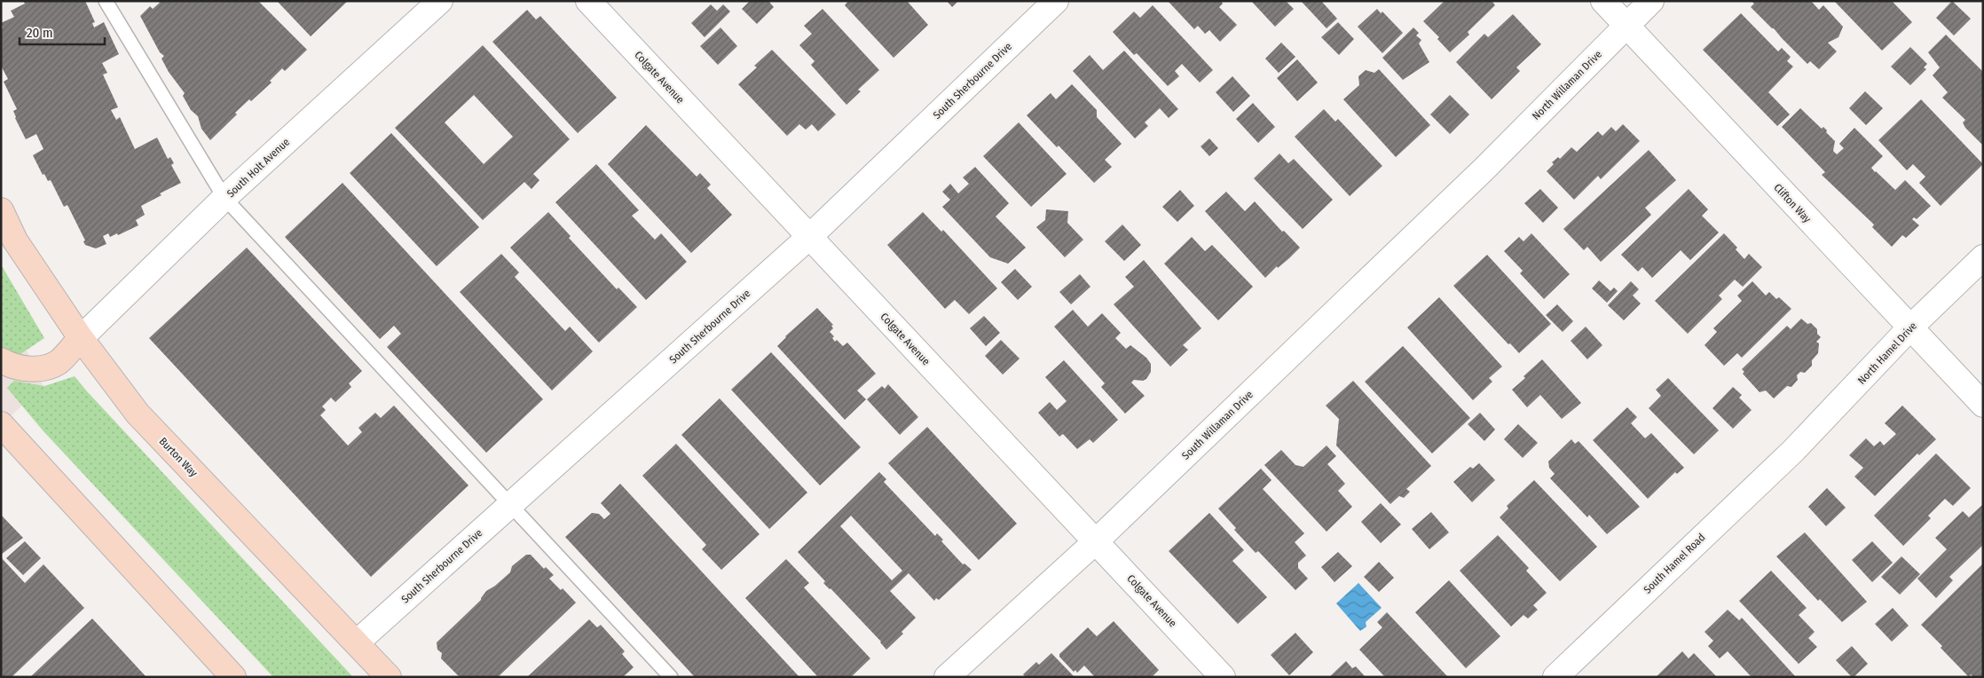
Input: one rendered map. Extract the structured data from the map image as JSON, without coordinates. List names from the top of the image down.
{
  "streets": {
    "main road": ["Burton Way"],
    "street": [
      "Colgate Avenue",
      "South Sherbourne Drive",
      "North Willaman Drive",
      "South Holt Avenue",
      "Clifton Way",
      "North Hamel Drive",
      "South Willaman Drive",
      "South Hamel Road"
    ]
  },
  "crossings": [
    ["Colgate Avenue", "South Sherbourne Drive"],
    ["Colgate Avenue", "South Willaman Drive"],
    ["South Sherbourne Drive", "Burton Way"],
    ["North Willaman Drive", "Clifton Way"],
    ["North Willaman Drive", "South Willaman Drive"],
    ["South Holt Avenue", "Burton Way"],
    ["Clifton Way", "North Hamel Drive"],
    ["North Hamel Drive", "South Hamel Road"]
  ],
  "scale_bar": "20 m"
}
